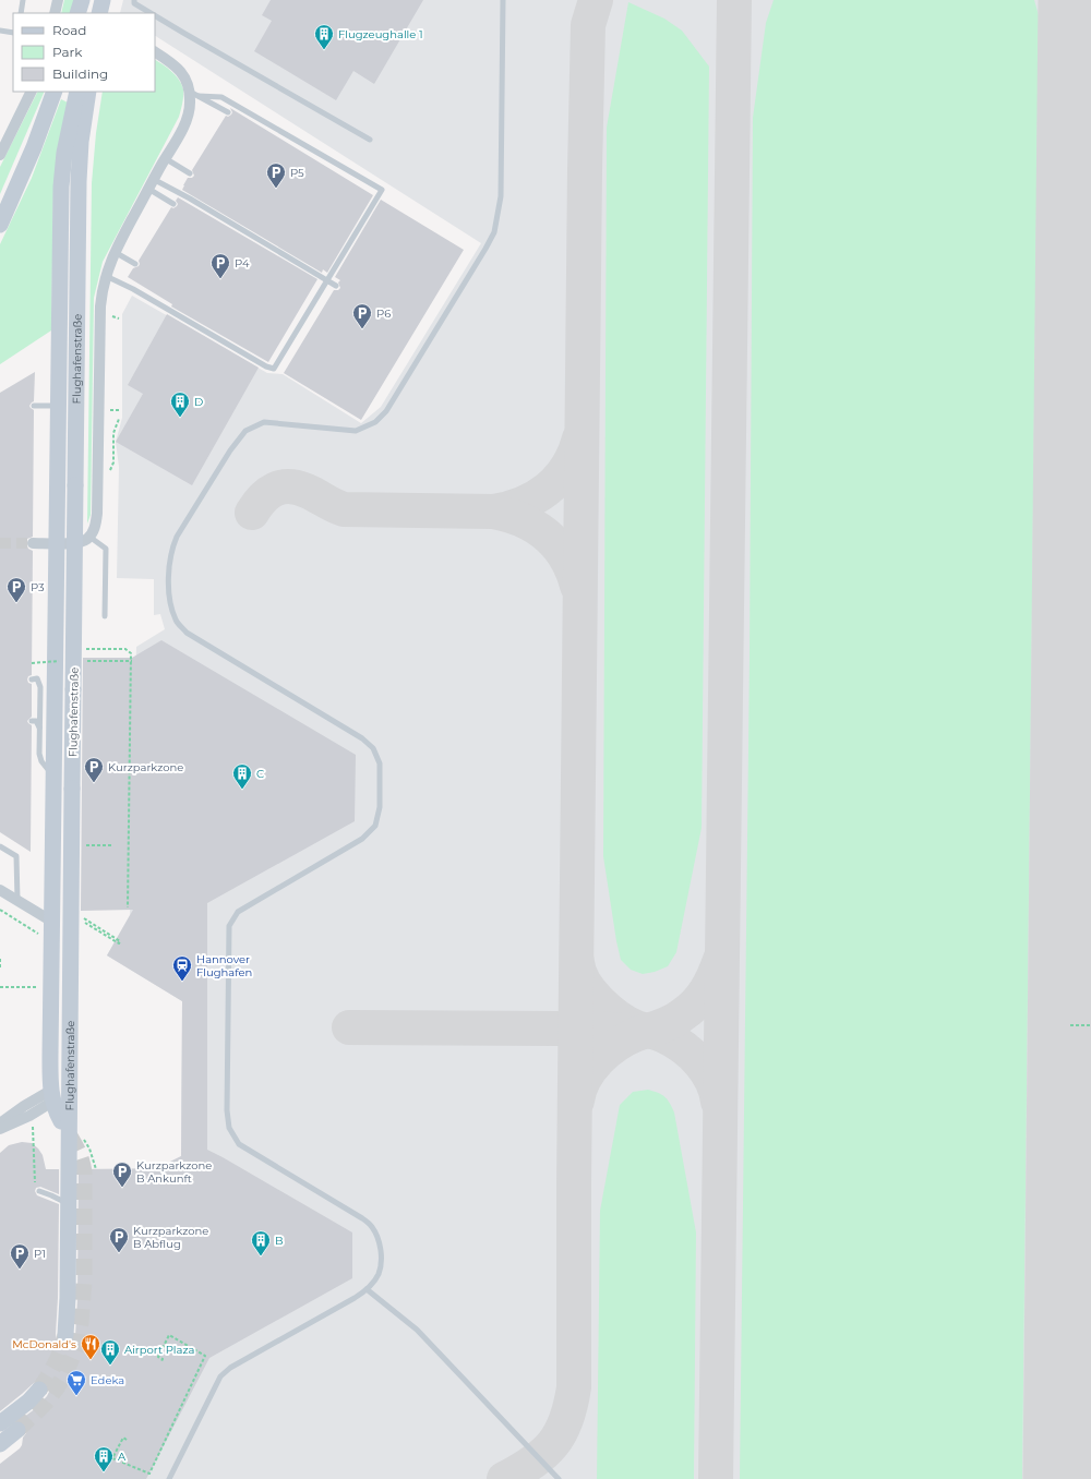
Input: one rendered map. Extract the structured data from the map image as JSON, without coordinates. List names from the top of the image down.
{
  "streets": {
    "main road": ["Flughafenstraße"]
  },
  "places": {
    "building": [
      "Flugzeughalle 1",
      "D",
      "C",
      "B",
      "Airport Plaza",
      "A"
    ],
    "parking": [
      "P5",
      "P4",
      "P6",
      "P3",
      "Kurzparkzone",
      "Kurzparkzone B Ankunft",
      "Kurzparkzone B Abflug",
      "P1"
    ],
    "station": ["Hannover Flughafen"],
    "restaurant": ["McDonald's"],
    "supermarket": ["Edeka"]
  },
  "legend": ["Road", "Park", "Building"]
}
